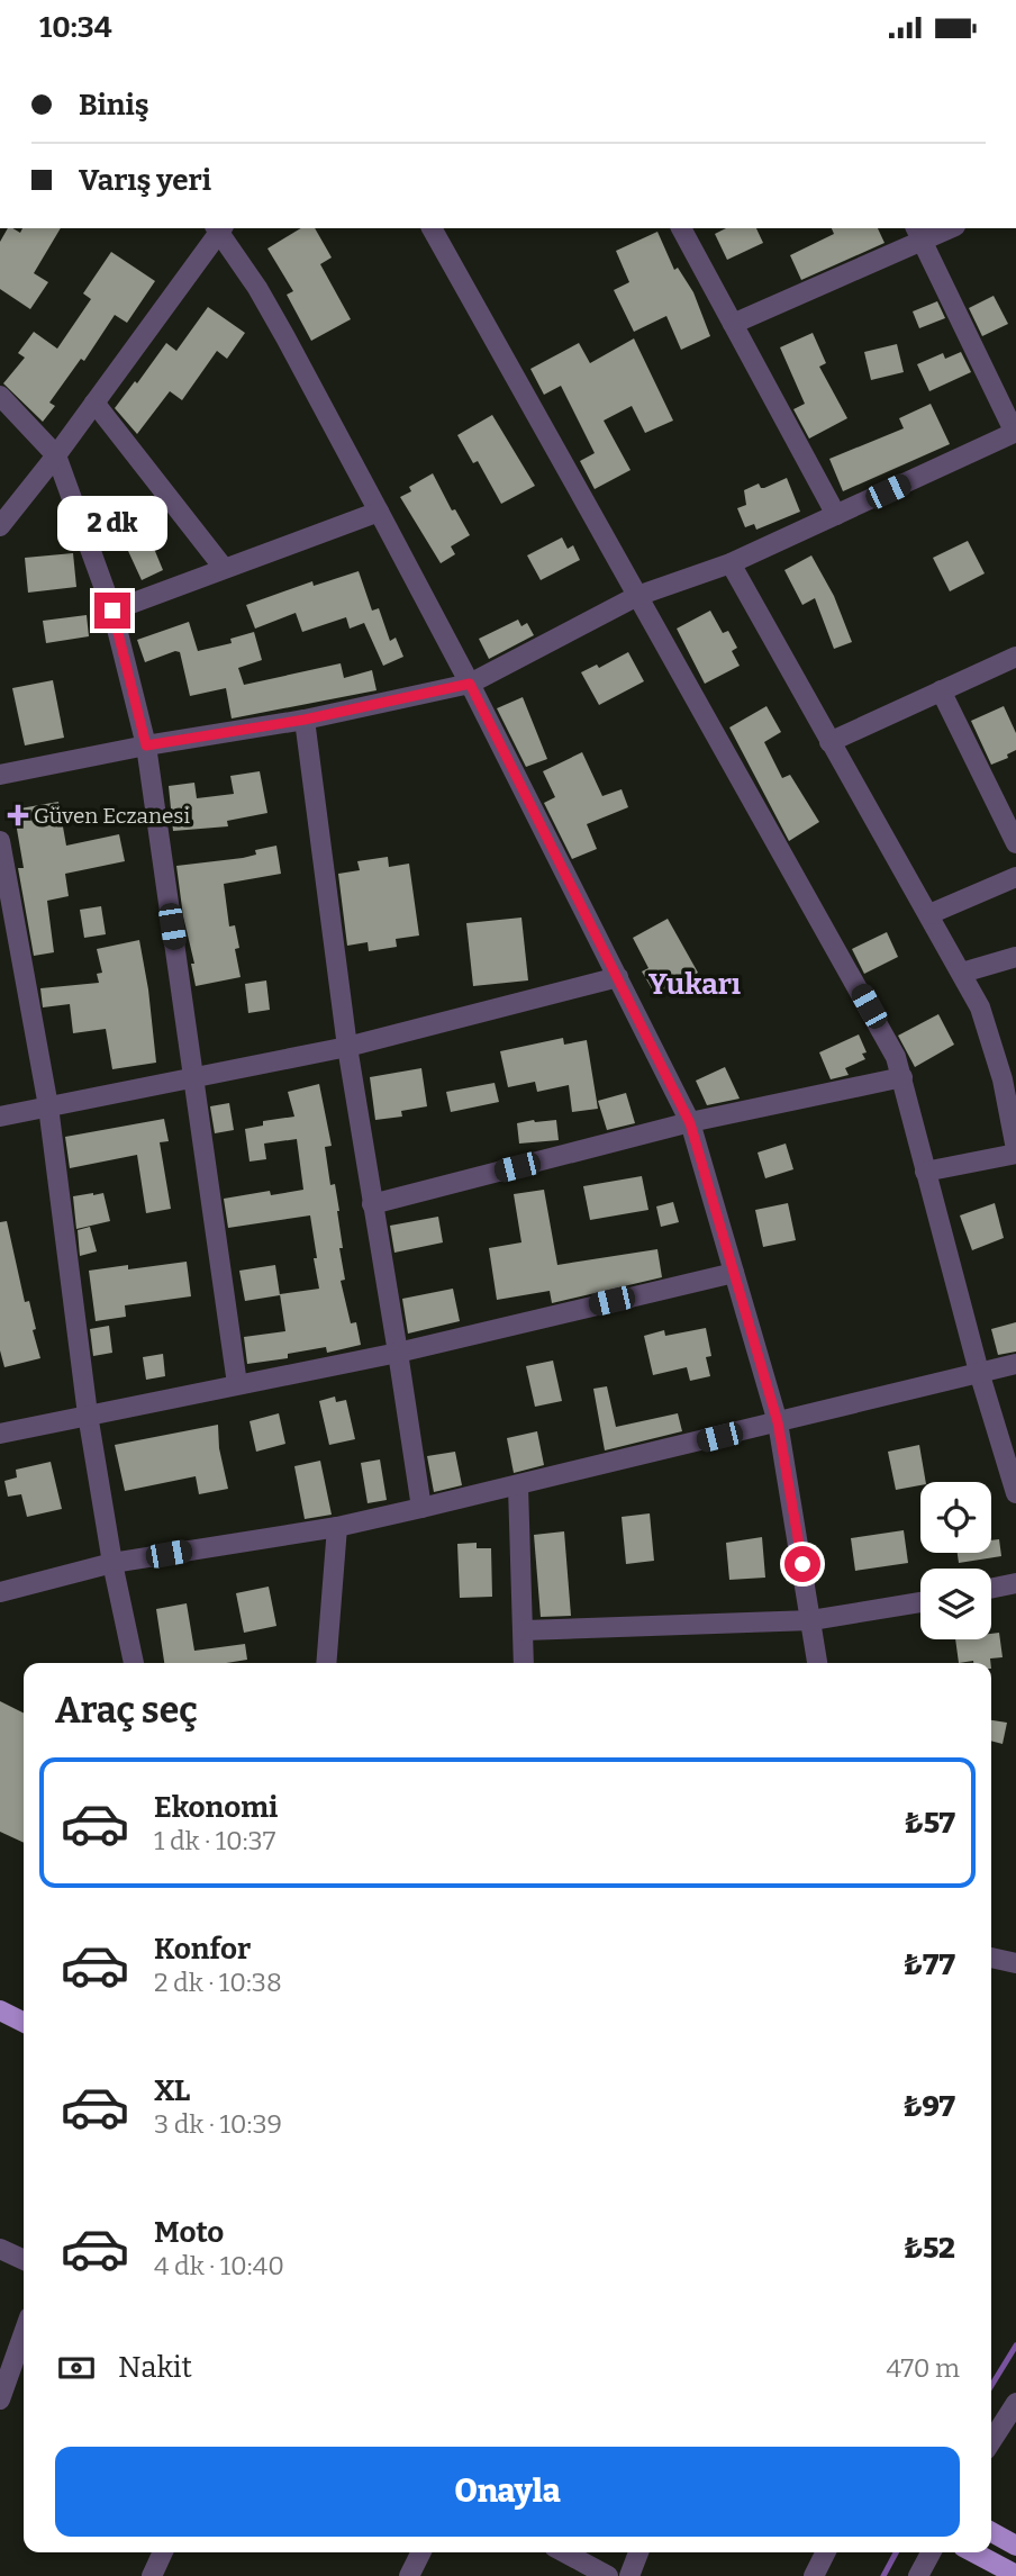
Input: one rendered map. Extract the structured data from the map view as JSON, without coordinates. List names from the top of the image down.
{
  "districts": ["Yukarı"],
  "places": {
    "health": ["Güven Eczanesi"]
  },
  "page": {
    "status": "10:34",
    "banner": ["Biniş", "Varış yeri"],
    "bubble": "2 dk",
    "heading": "Araç seç",
    "list": [
      {
        "name": "Ekonomi",
        "note": "1 dk · 10:37",
        "value": "₺57"
      },
      {
        "name": "Konfor",
        "note": "2 dk · 10:38",
        "value": "₺77"
      },
      {
        "name": "XL",
        "note": "3 dk · 10:39",
        "value": "₺97"
      },
      {
        "name": "Moto",
        "note": "4 dk · 10:40",
        "value": "₺52"
      }
    ],
    "pay": ["Nakit", "470 m"],
    "buttons": "Onayla"
  }
}
